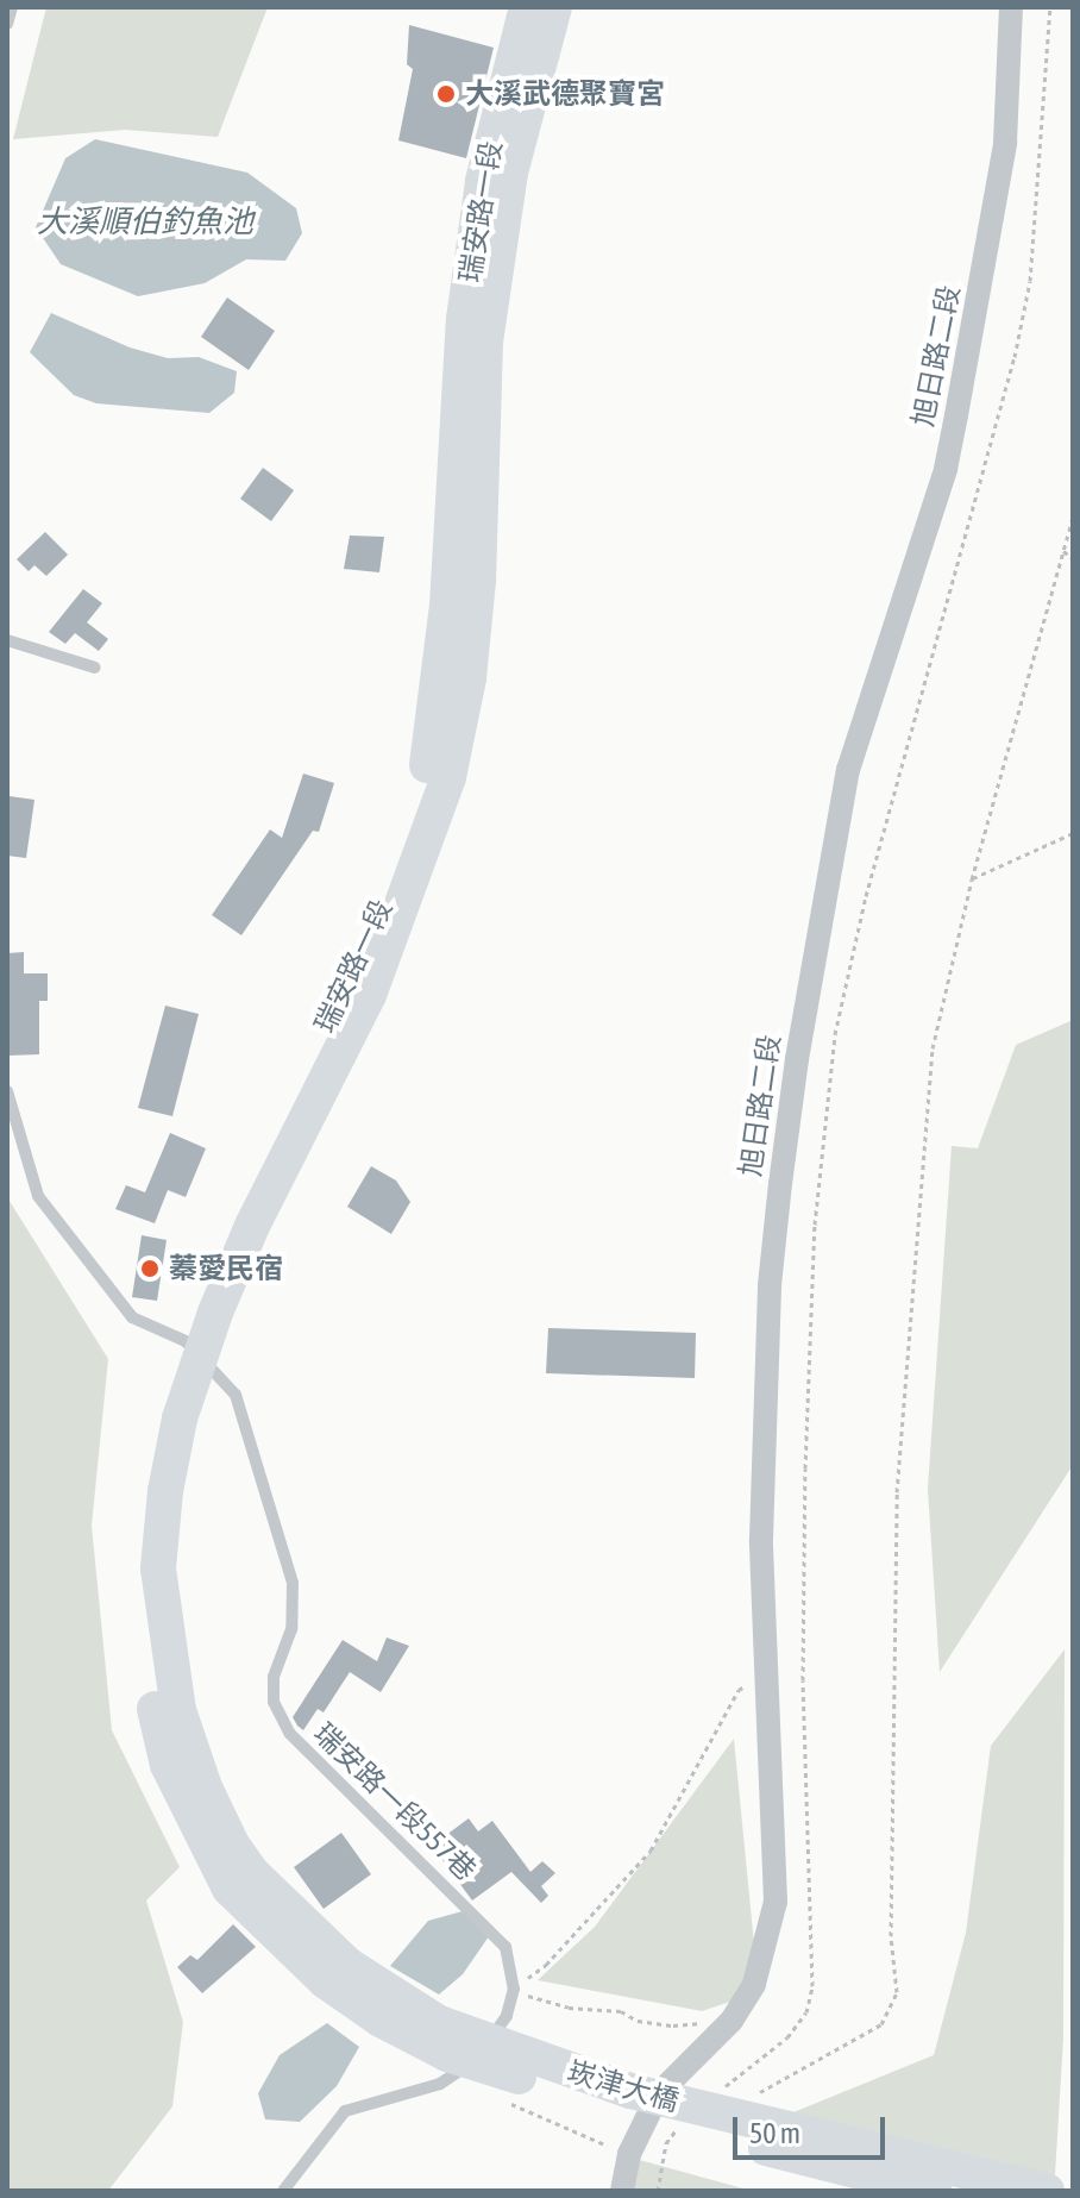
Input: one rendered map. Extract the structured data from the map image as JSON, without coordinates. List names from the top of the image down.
{
  "streets": {
    "main road": ["瑞安路一段", "崁津大橋"],
    "street": ["旭日路二段"],
    "lane": ["瑞安路一段557巷"]
  },
  "crossings": [
    ["瑞安路一段", "瑞安路一段557巷"],
    ["瑞安路一段", "崁津大橋"]
  ],
  "water": ["大溪順伯釣魚池"],
  "places": ["大溪武德聚寶宮", "蓁愛民宿"],
  "scale_bar": "50 m"
}
